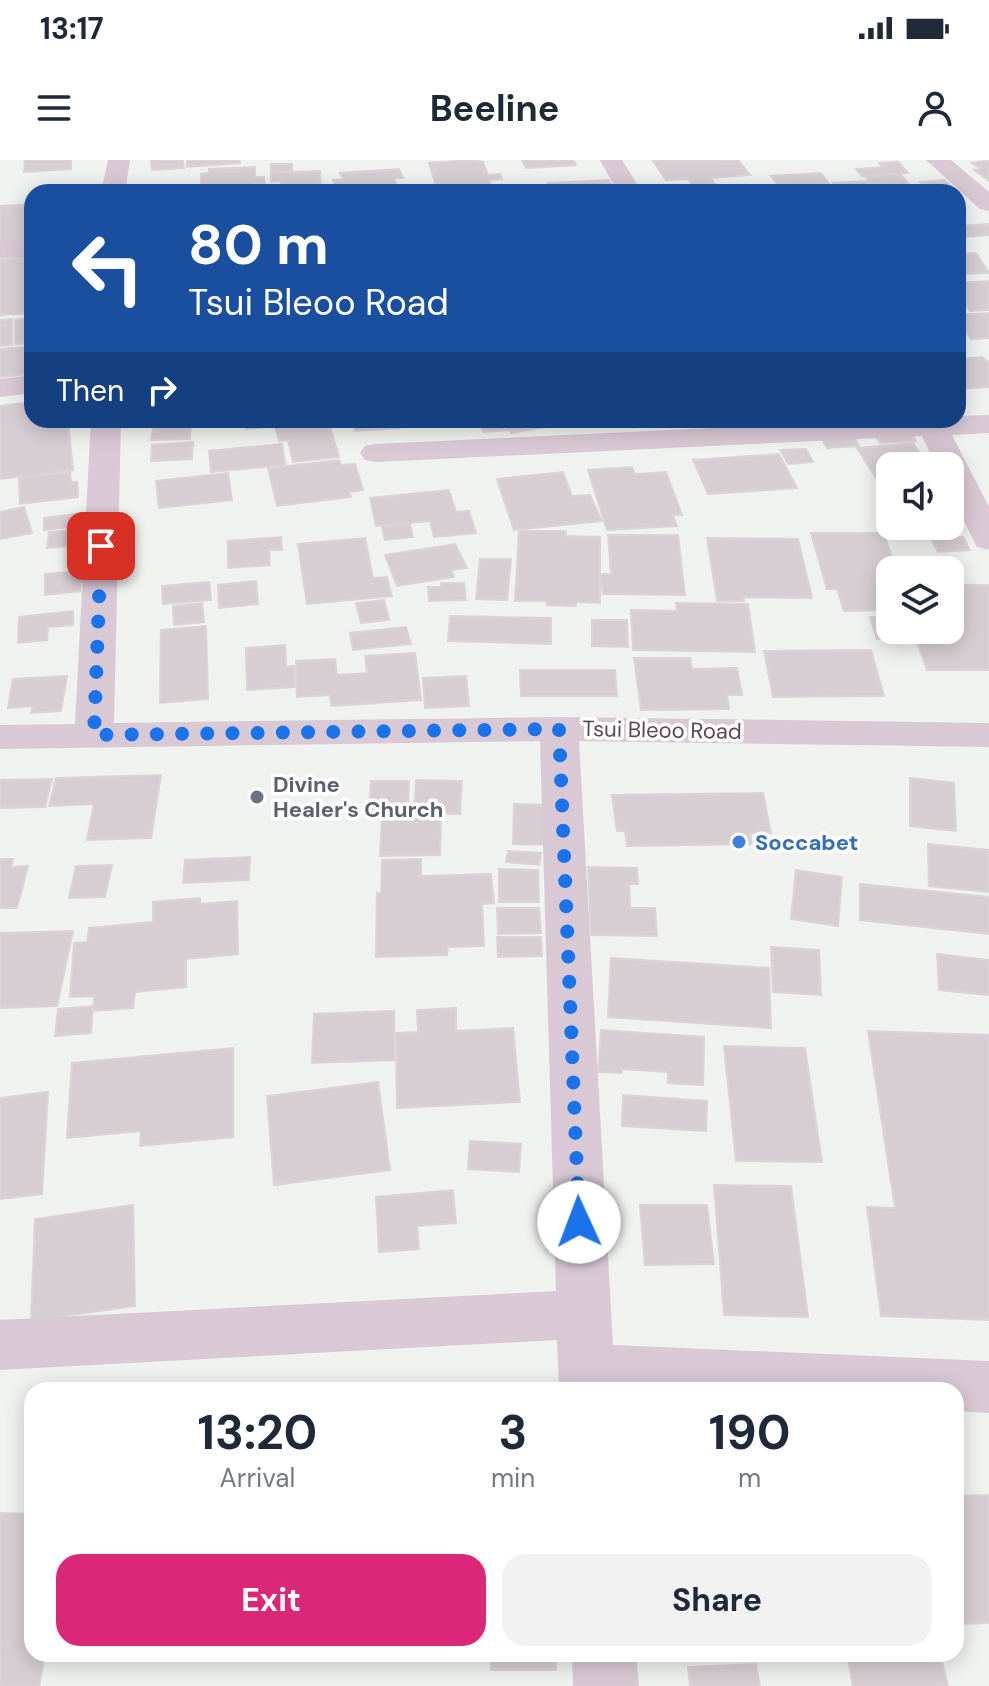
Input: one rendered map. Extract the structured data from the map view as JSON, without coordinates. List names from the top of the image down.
{
  "streets": {
    "street": ["Tsui Bleoo Road"]
  },
  "places": ["Divine Healer's Church", "Soccabet"],
  "page": {
    "status": "13:17",
    "header": "Beeline",
    "turn": ["80 m", "Tsui Bleoo Road"],
    "then": "Then",
    "eta": [
      "13:20",
      "Arrival",
      "3",
      "min",
      "190",
      "m"
    ],
    "buttons": ["Exit", "Share"]
  }
}
